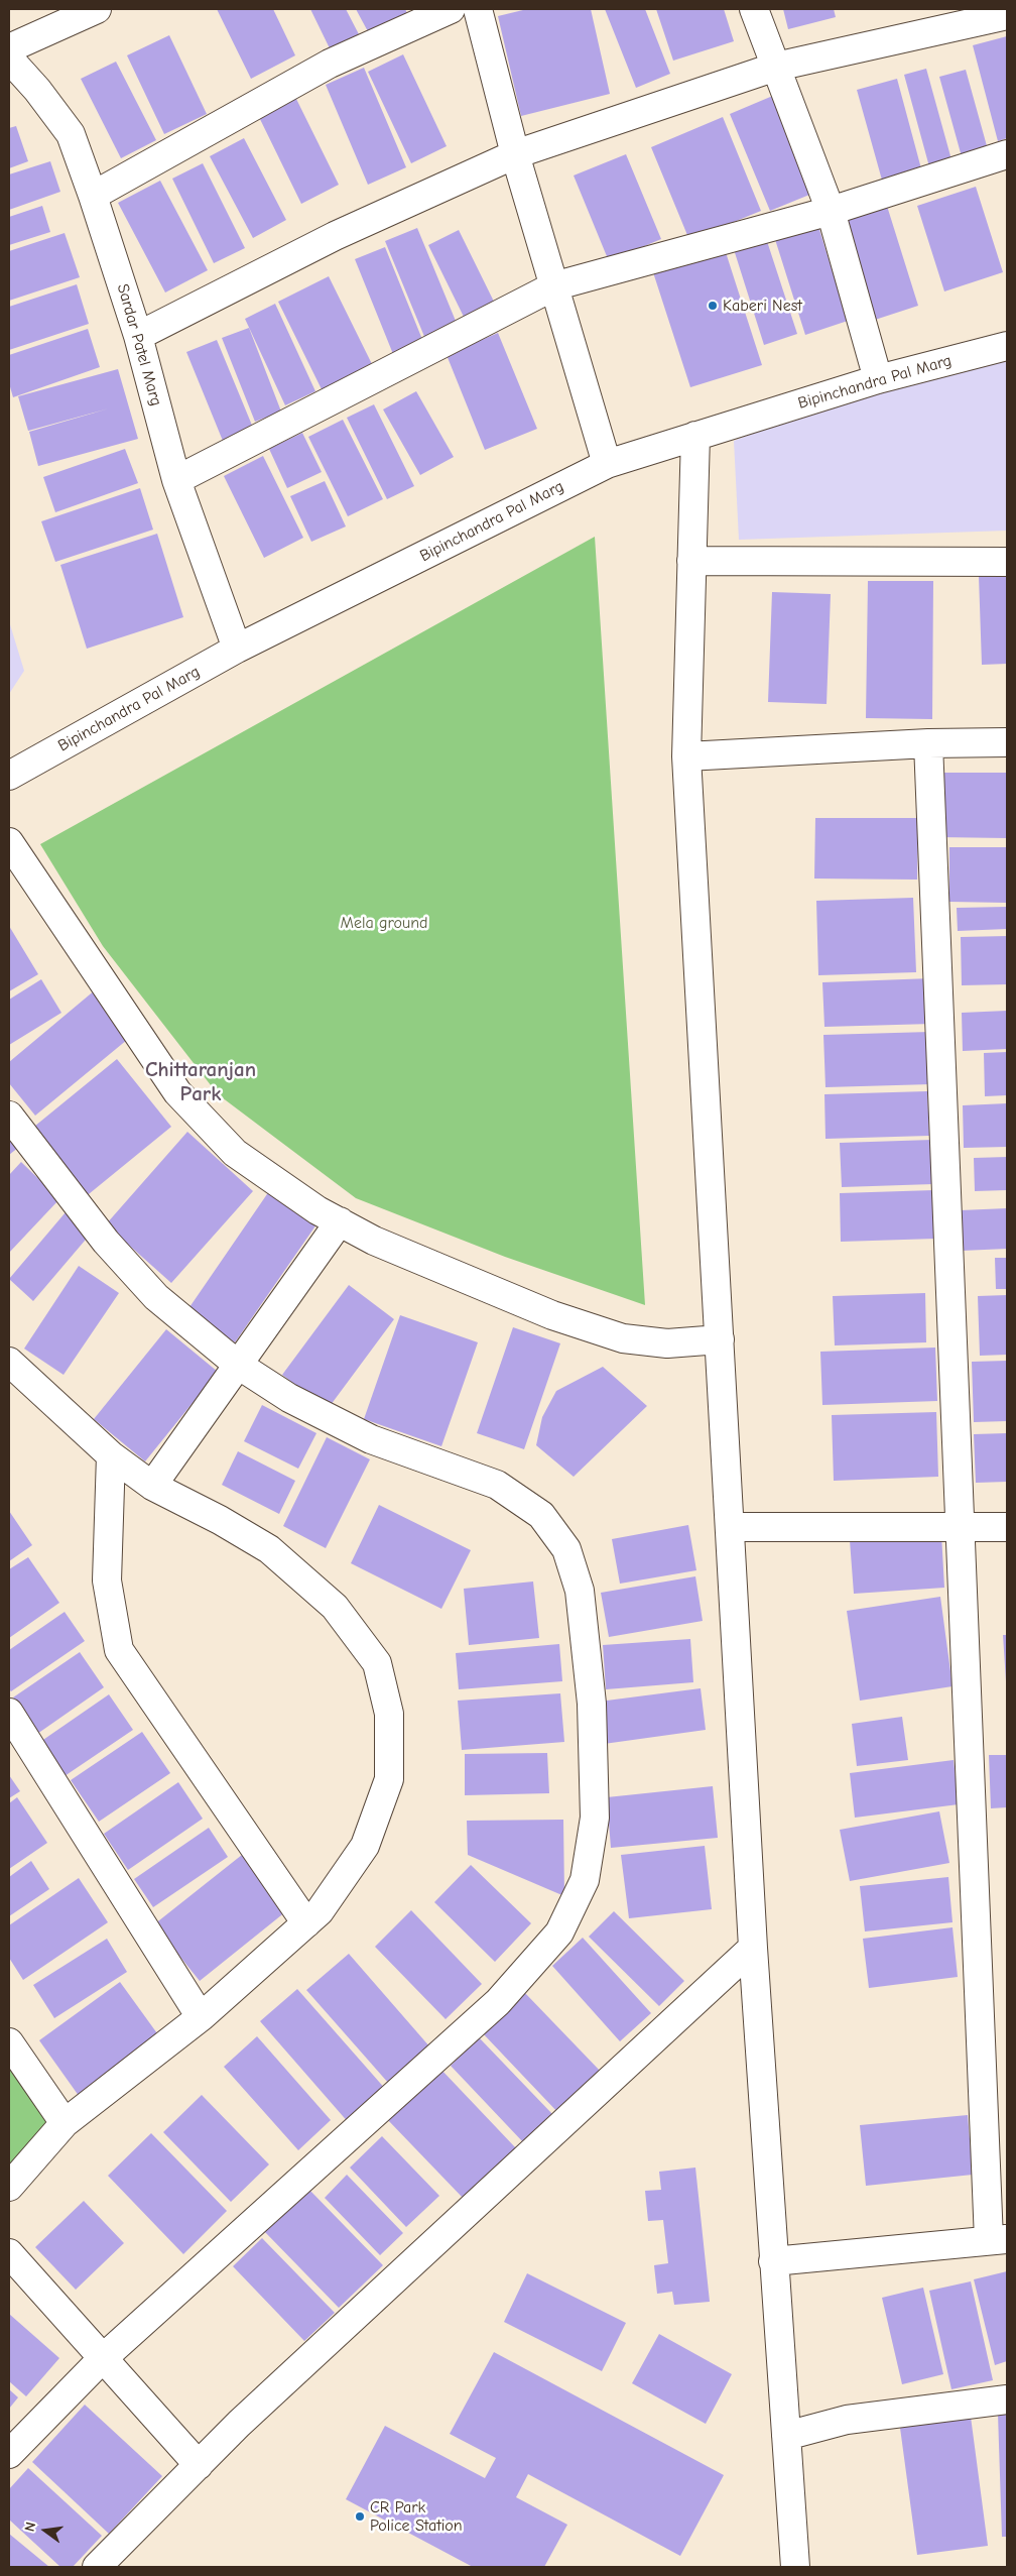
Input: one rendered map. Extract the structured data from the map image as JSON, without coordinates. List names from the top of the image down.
{
  "streets": {
    "street": ["Sardar Patel Marg", "Bipinchandra Pal Marg"]
  },
  "crossings": [
    ["Sardar Patel Marg", "Bipinchandra Pal Marg"]
  ],
  "districts": ["Chittaranjan Park"],
  "parks": ["Mela ground"],
  "places": ["Kaberi Nest", "CR Park Police Station"],
  "north": "left"
}
